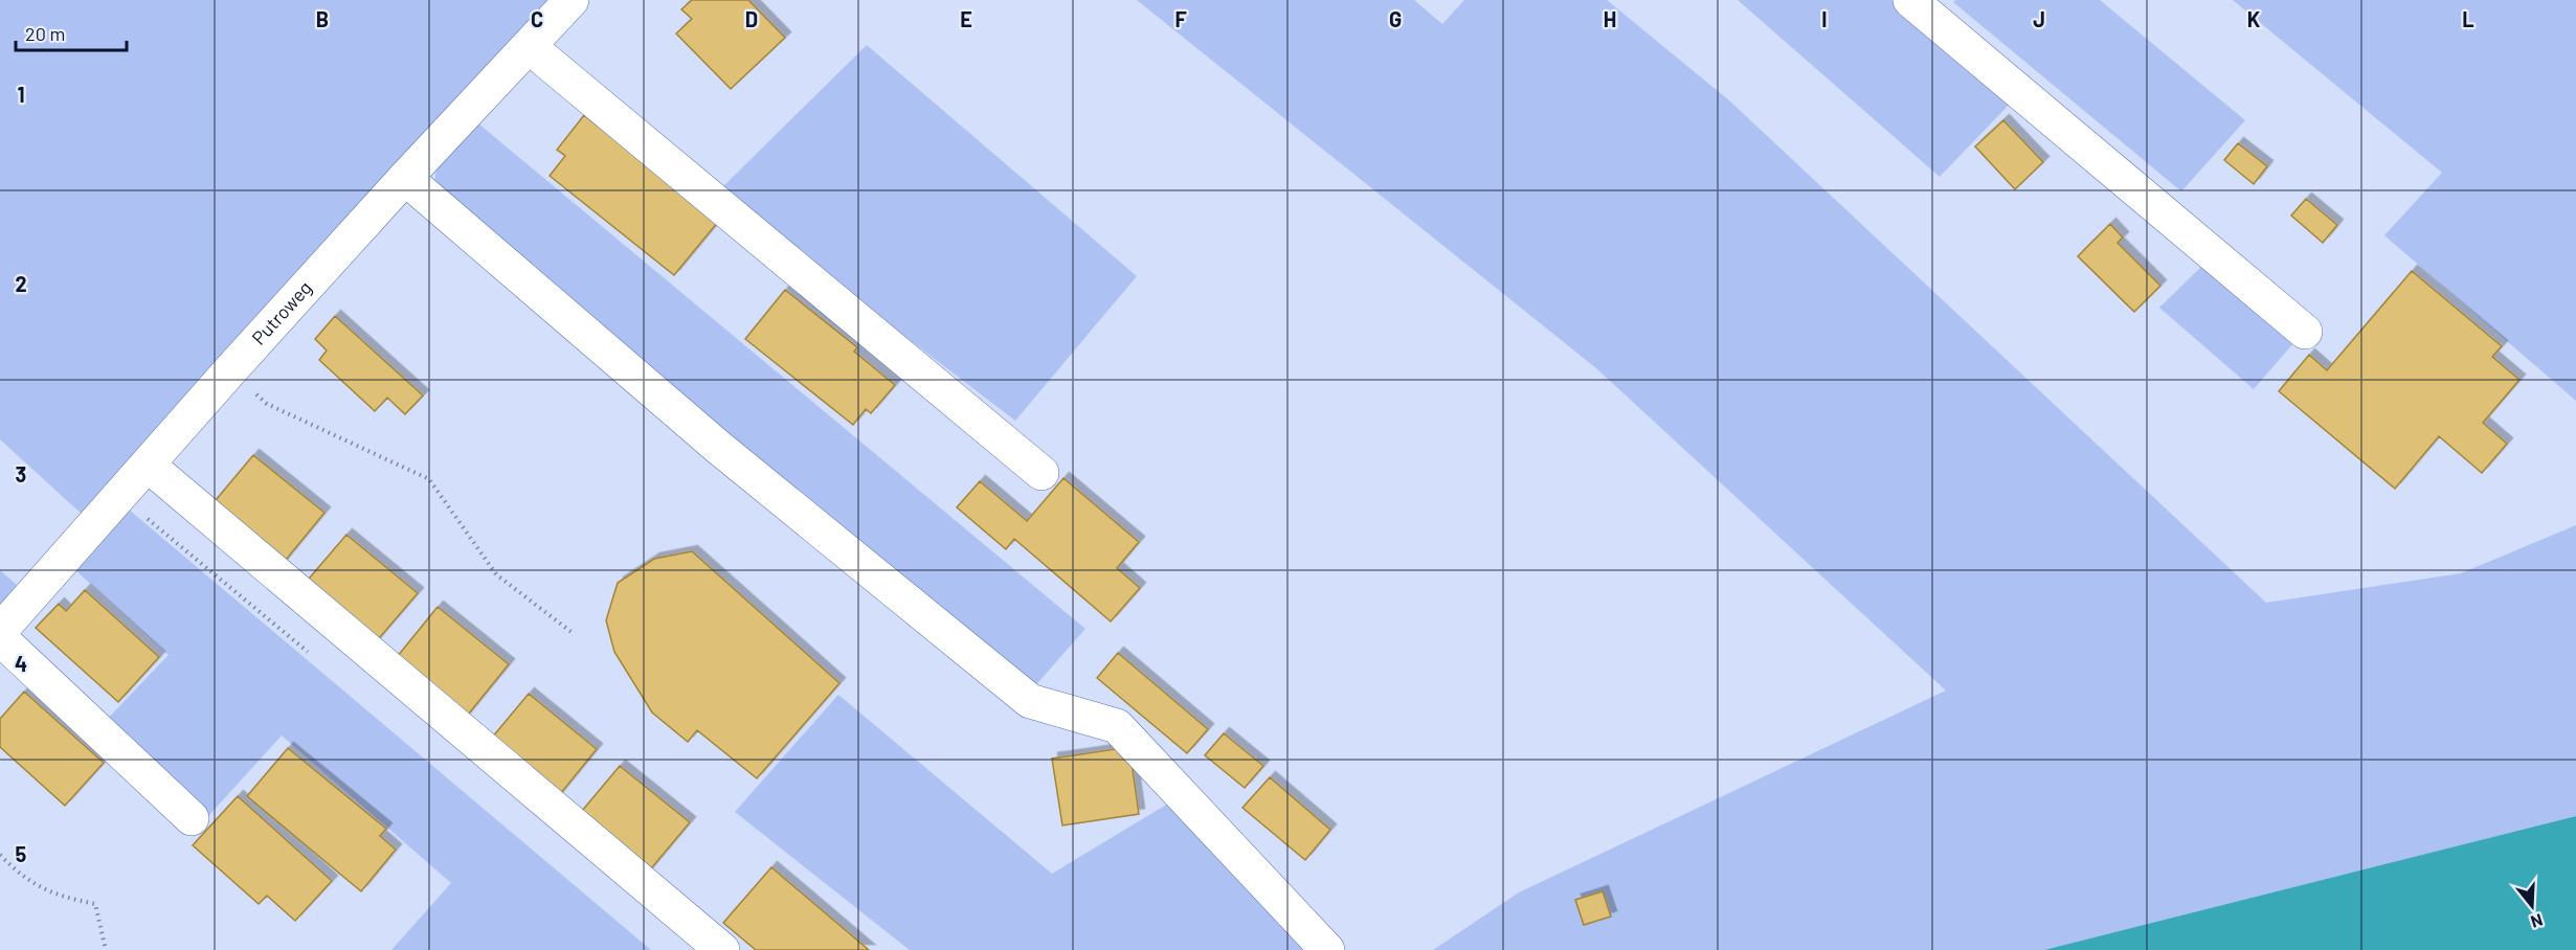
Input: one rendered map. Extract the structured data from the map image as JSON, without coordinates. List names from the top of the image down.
{
  "streets": {
    "street": ["Putroweg"]
  },
  "scale_bar": "20 m",
  "north": "bottom",
  "grid": {
    "columns": [
      "B",
      "C",
      "D",
      "E",
      "F",
      "G",
      "H",
      "I",
      "J",
      "K",
      "L"
    ],
    "rows": [
      "1",
      "2",
      "3",
      "4",
      "5"
    ]
  }
}
